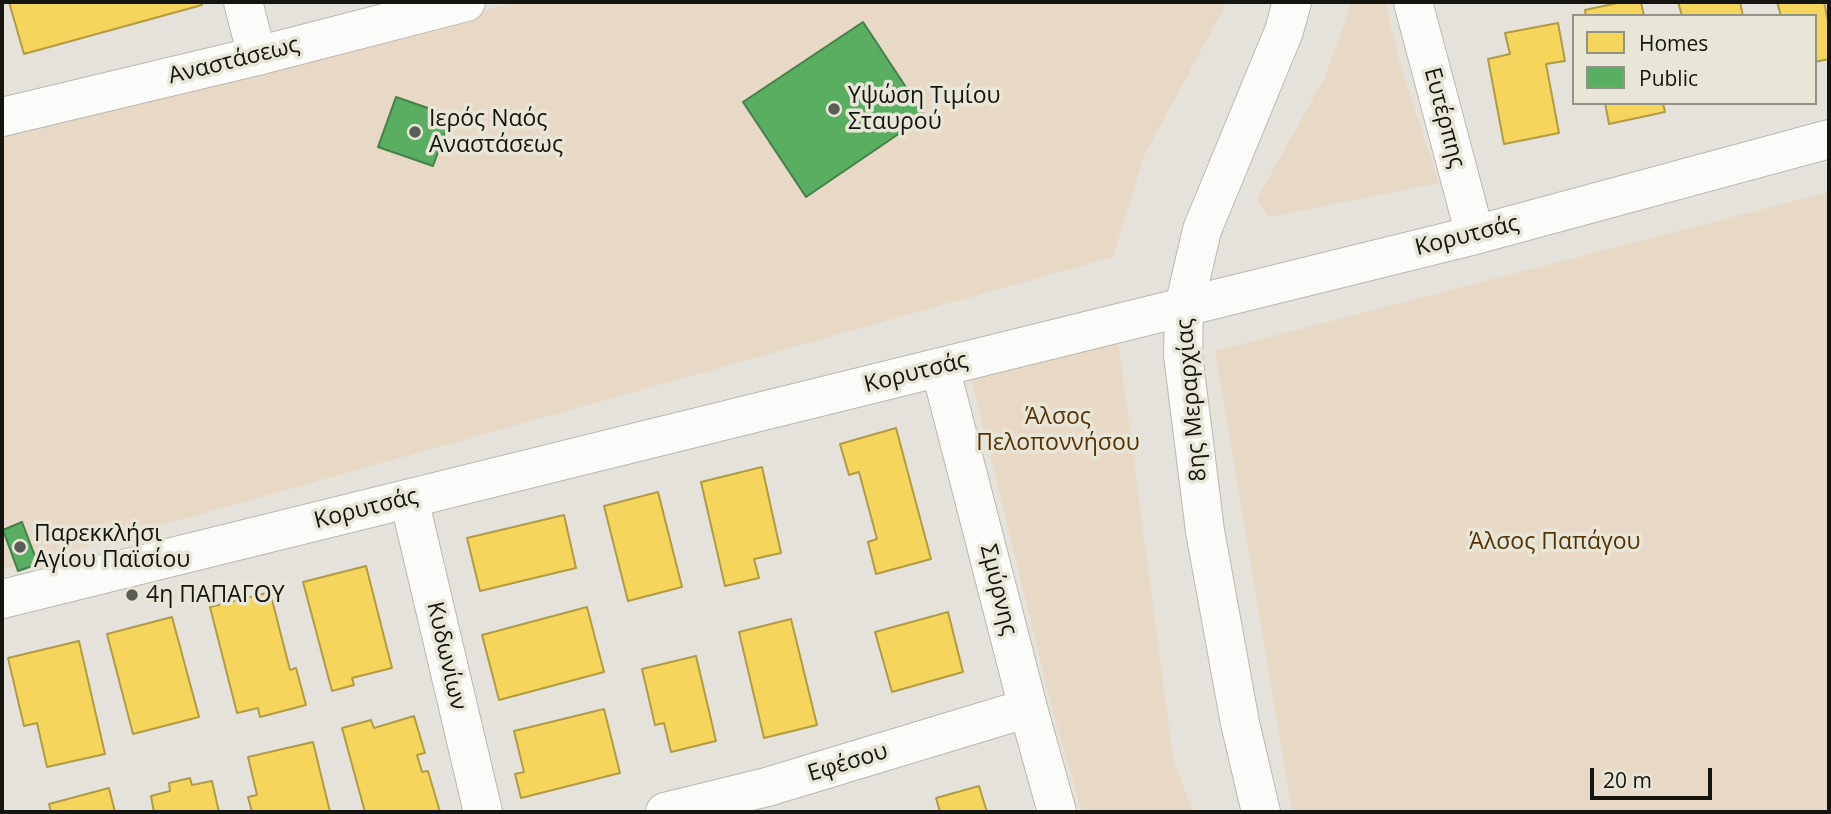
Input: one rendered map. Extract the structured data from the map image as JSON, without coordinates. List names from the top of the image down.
{
  "streets": {
    "street": [
      "Αναστάσεως",
      "Ευτέρπης",
      "Κορυτσάς",
      "8ης Μεραρχίας",
      "Σμύρνης",
      "Κυδωνίων",
      "Εφέσου"
    ]
  },
  "crossings": [
    ["Ευτέρπης", "Κορυτσάς"],
    ["Κορυτσάς", "8ης Μεραρχίας"],
    ["Κορυτσάς", "Σμύρνης"],
    ["Κορυτσάς", "Κυδωνίων"],
    ["Σμύρνης", "Εφέσου"]
  ],
  "parks": ["Άλσος Πελοποννήσου", "Άλσος Παπάγου"],
  "places": [
    "Υψώση Τιμίου Σταυρού",
    "Ιερός Ναός Αναστάσεως",
    "Παρεκκλήσι Αγίου Παϊσίου",
    "4η ΠΑΠΑΓΟΥ"
  ],
  "legend": ["Homes", "Public"],
  "scale_bar": "20 m"
}
